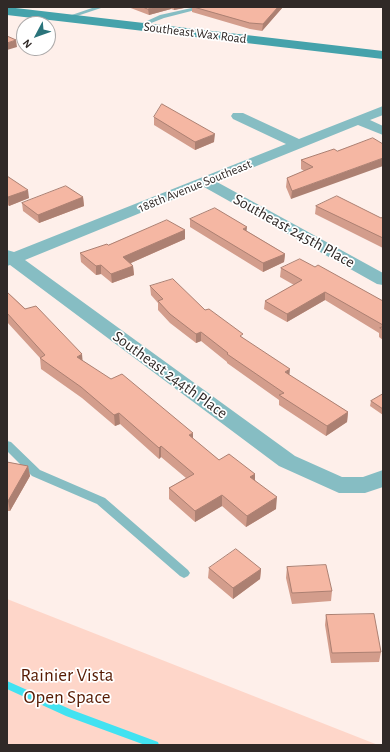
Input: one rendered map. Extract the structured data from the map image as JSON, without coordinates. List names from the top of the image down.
{
  "streets": {
    "street": [
      "Southeast Wax Road",
      "188th Avenue Southeast",
      "Southeast 245th Place",
      "Southeast 244th Place"
    ]
  },
  "crossings": [
    ["188th Avenue Southeast", "Southeast 245th Place"],
    ["188th Avenue Southeast", "Southeast 244th Place"]
  ],
  "parks": ["Rainier Vista Open Space"],
  "north": "bottom left"
}
